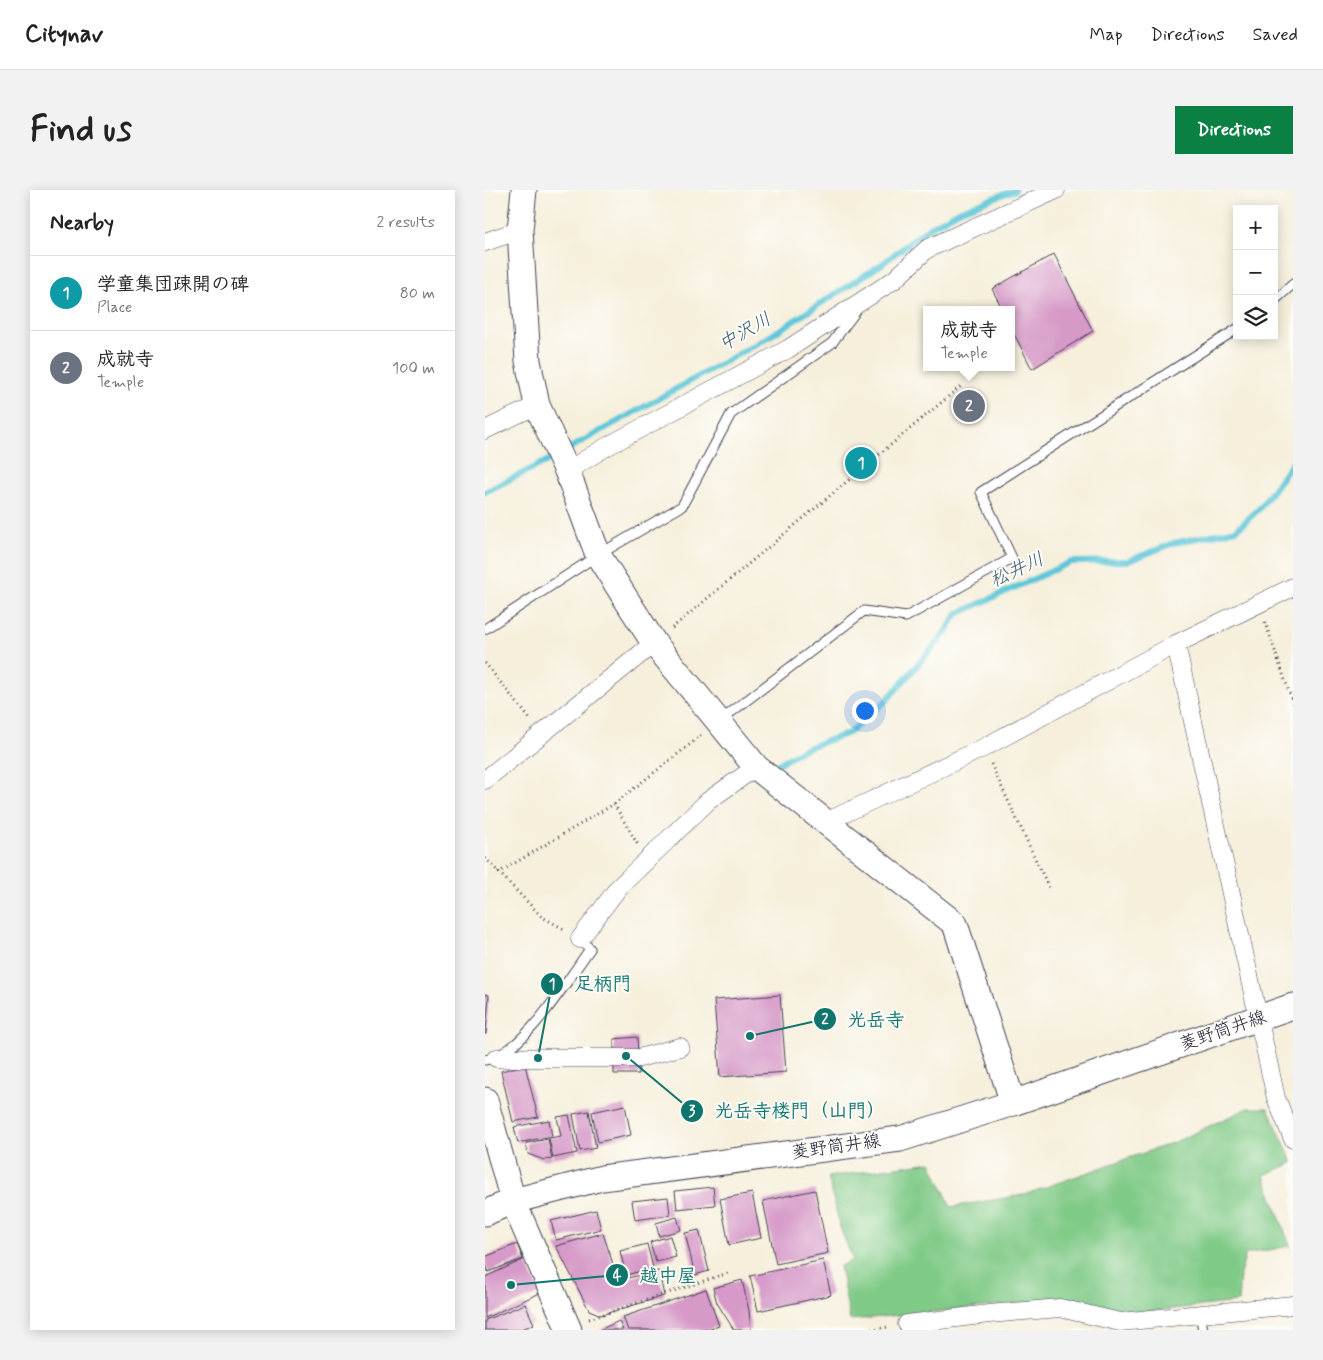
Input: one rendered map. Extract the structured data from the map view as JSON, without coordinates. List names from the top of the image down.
{
  "streets": {
    "street": ["菱野筒井線"]
  },
  "water": ["中沢川", "松井川"],
  "places": [
    "光岳寺",
    "光岳寺楼門（山門）",
    "足柄門",
    "越中屋"
  ],
  "page": {
    "header": "Citynav",
    "nav": ["Map", "Directions", "Saved"],
    "buttons": "Directions",
    "title": "Find us",
    "heading": ["Nearby", "2 results"],
    "map_buttons": ["+", "−"],
    "list": [
      {
        "mark": "1",
        "name": "学童集団疎開の碑",
        "note": "Place",
        "value": "80 m"
      },
      {
        "mark": "2",
        "name": "成就寺",
        "note": "Temple",
        "value": "100 m"
      }
    ],
    "popup": ["成就寺", "Temple"],
    "pins": ["2", "1"]
  }
}
